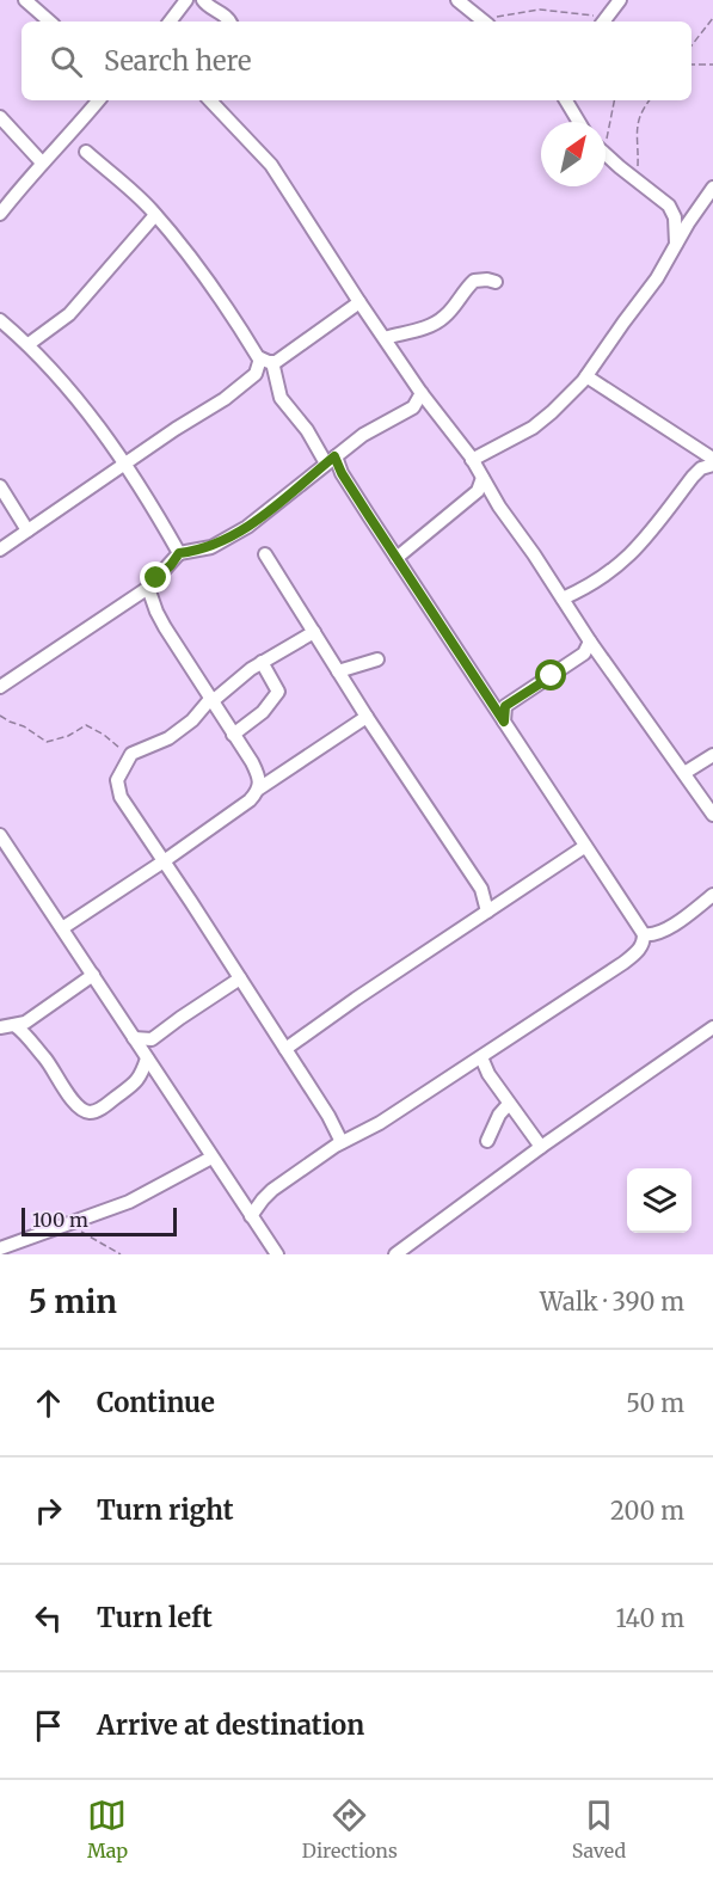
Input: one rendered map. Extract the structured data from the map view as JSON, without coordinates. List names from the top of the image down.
{
  "scale_bar": "100 m",
  "north": "top right",
  "page": {
    "search": "Search here",
    "scale": "100 m",
    "heading": ["5 min", "Walk · 390 m"],
    "list": [
      ["Continue", "50 m"],
      ["Turn right", "200 m"],
      ["Turn left", "140 m"],
      "Arrive at destination"
    ],
    "nav": ["Map", "Directions", "Saved"]
  }
}
